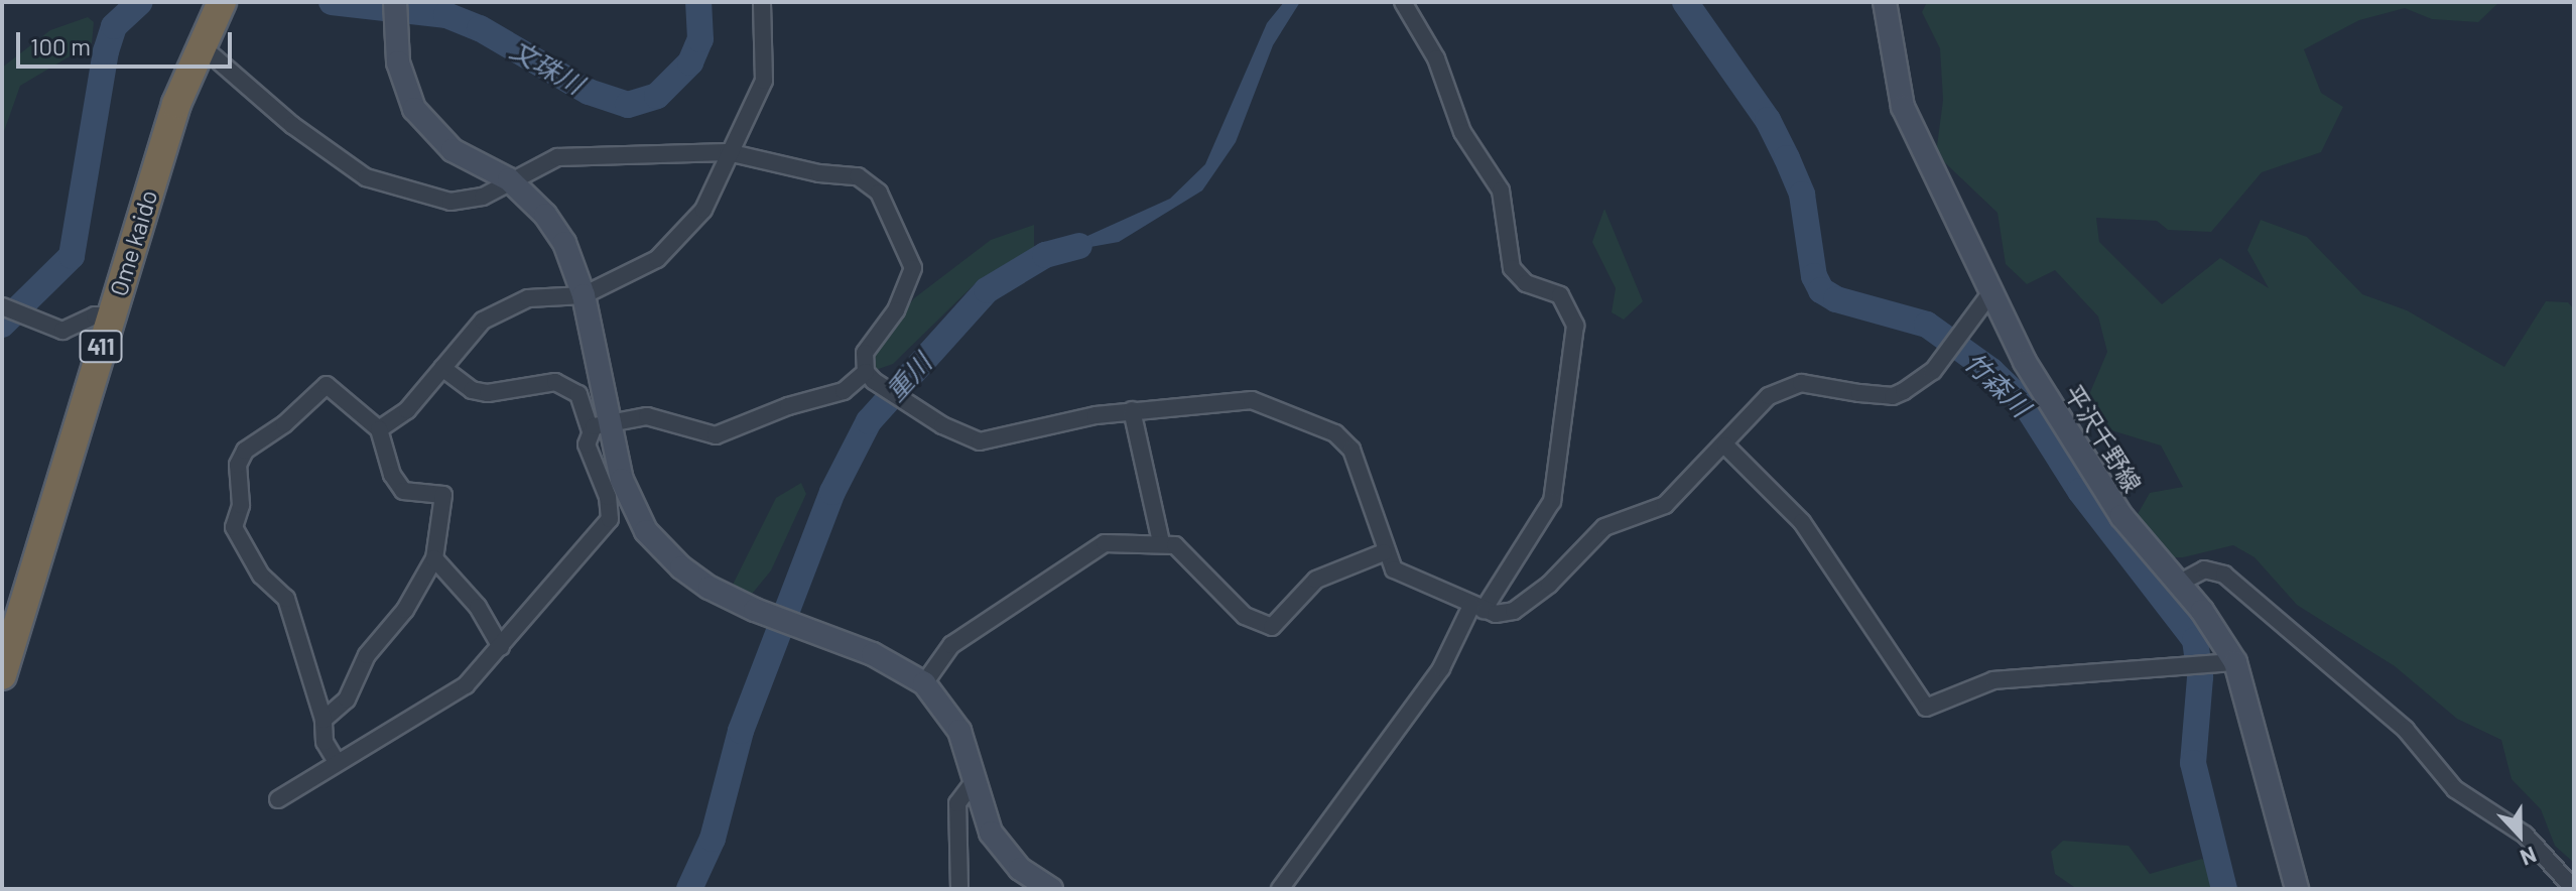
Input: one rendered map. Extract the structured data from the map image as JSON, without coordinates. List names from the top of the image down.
{
  "streets": {
    "highway": ["Ome kaido", "411"],
    "street": ["平沢千野線"]
  },
  "water": ["文珠川", "重川", "竹森川"],
  "scale_bar": "100 m",
  "north": "bottom"
}
